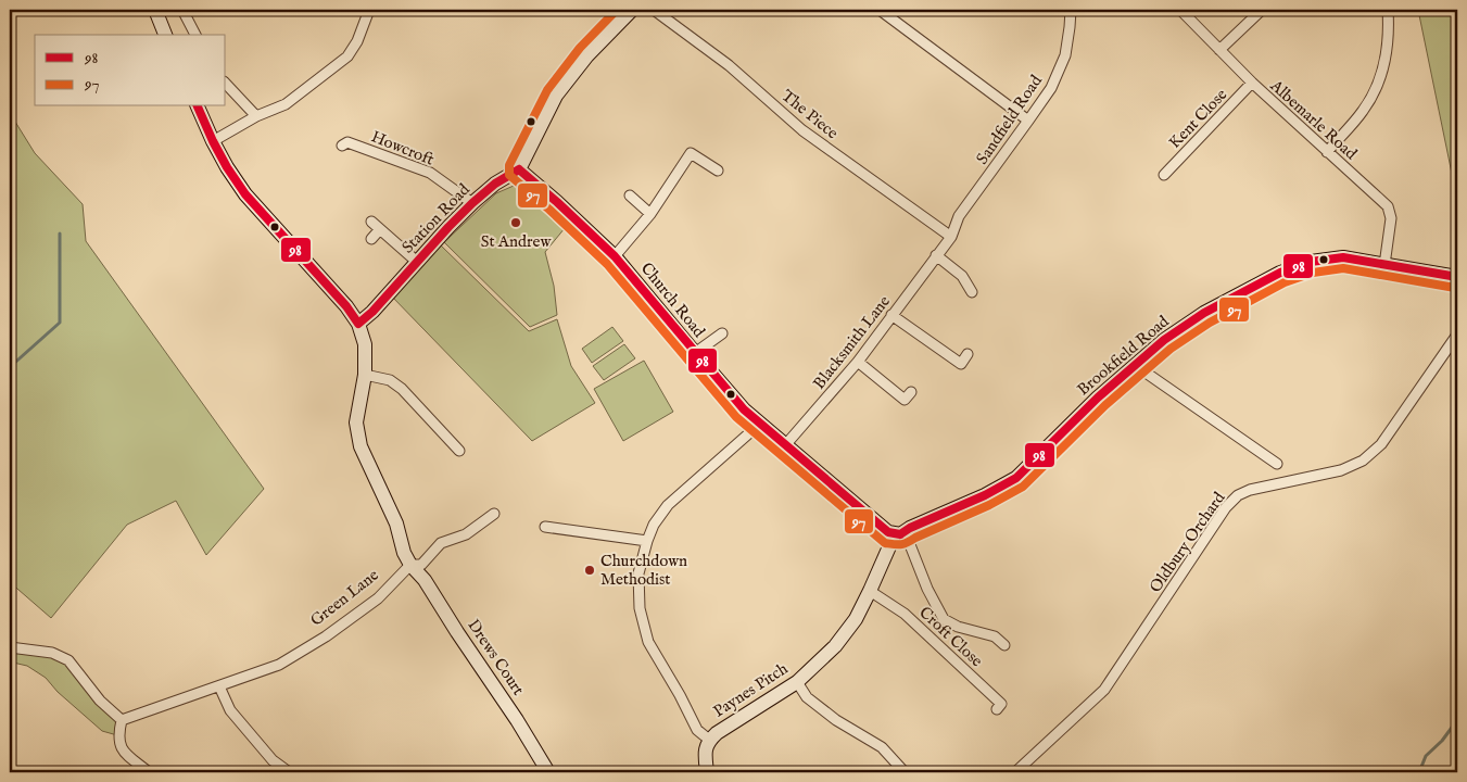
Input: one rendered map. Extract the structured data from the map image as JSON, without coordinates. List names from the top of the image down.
{
  "streets": {
    "street": [
      "The Piece",
      "Kent Close",
      "Sandfield Road",
      "Albemarle Road",
      "Howcroft",
      "Station Road",
      "Church Road",
      "Blacksmith Lane",
      "Brookfield Road",
      "Oldbury Orchard",
      "Green Lane",
      "Croft Close",
      "Drews Court",
      "Paynes Pitch"
    ]
  },
  "crossings": [
    ["The Piece", "Sandfield Road"],
    ["The Piece", "Blacksmith Lane"],
    ["Kent Close", "Albemarle Road"],
    ["Sandfield Road", "Blacksmith Lane"],
    ["Albemarle Road", "Brookfield Road"],
    ["Howcroft", "Station Road"],
    ["Station Road", "Church Road"],
    ["Church Road", "Blacksmith Lane"],
    ["Church Road", "Brookfield Road"],
    ["Church Road", "Paynes Pitch"],
    ["Brookfield Road", "Paynes Pitch"],
    ["Green Lane", "Drews Court"],
    ["Croft Close", "Paynes Pitch"]
  ],
  "places": ["St Andrew", "Churchdown Methodist"],
  "lines": ["transit line 97", "transit line 98"],
  "legend": ["98", "97"]
}
